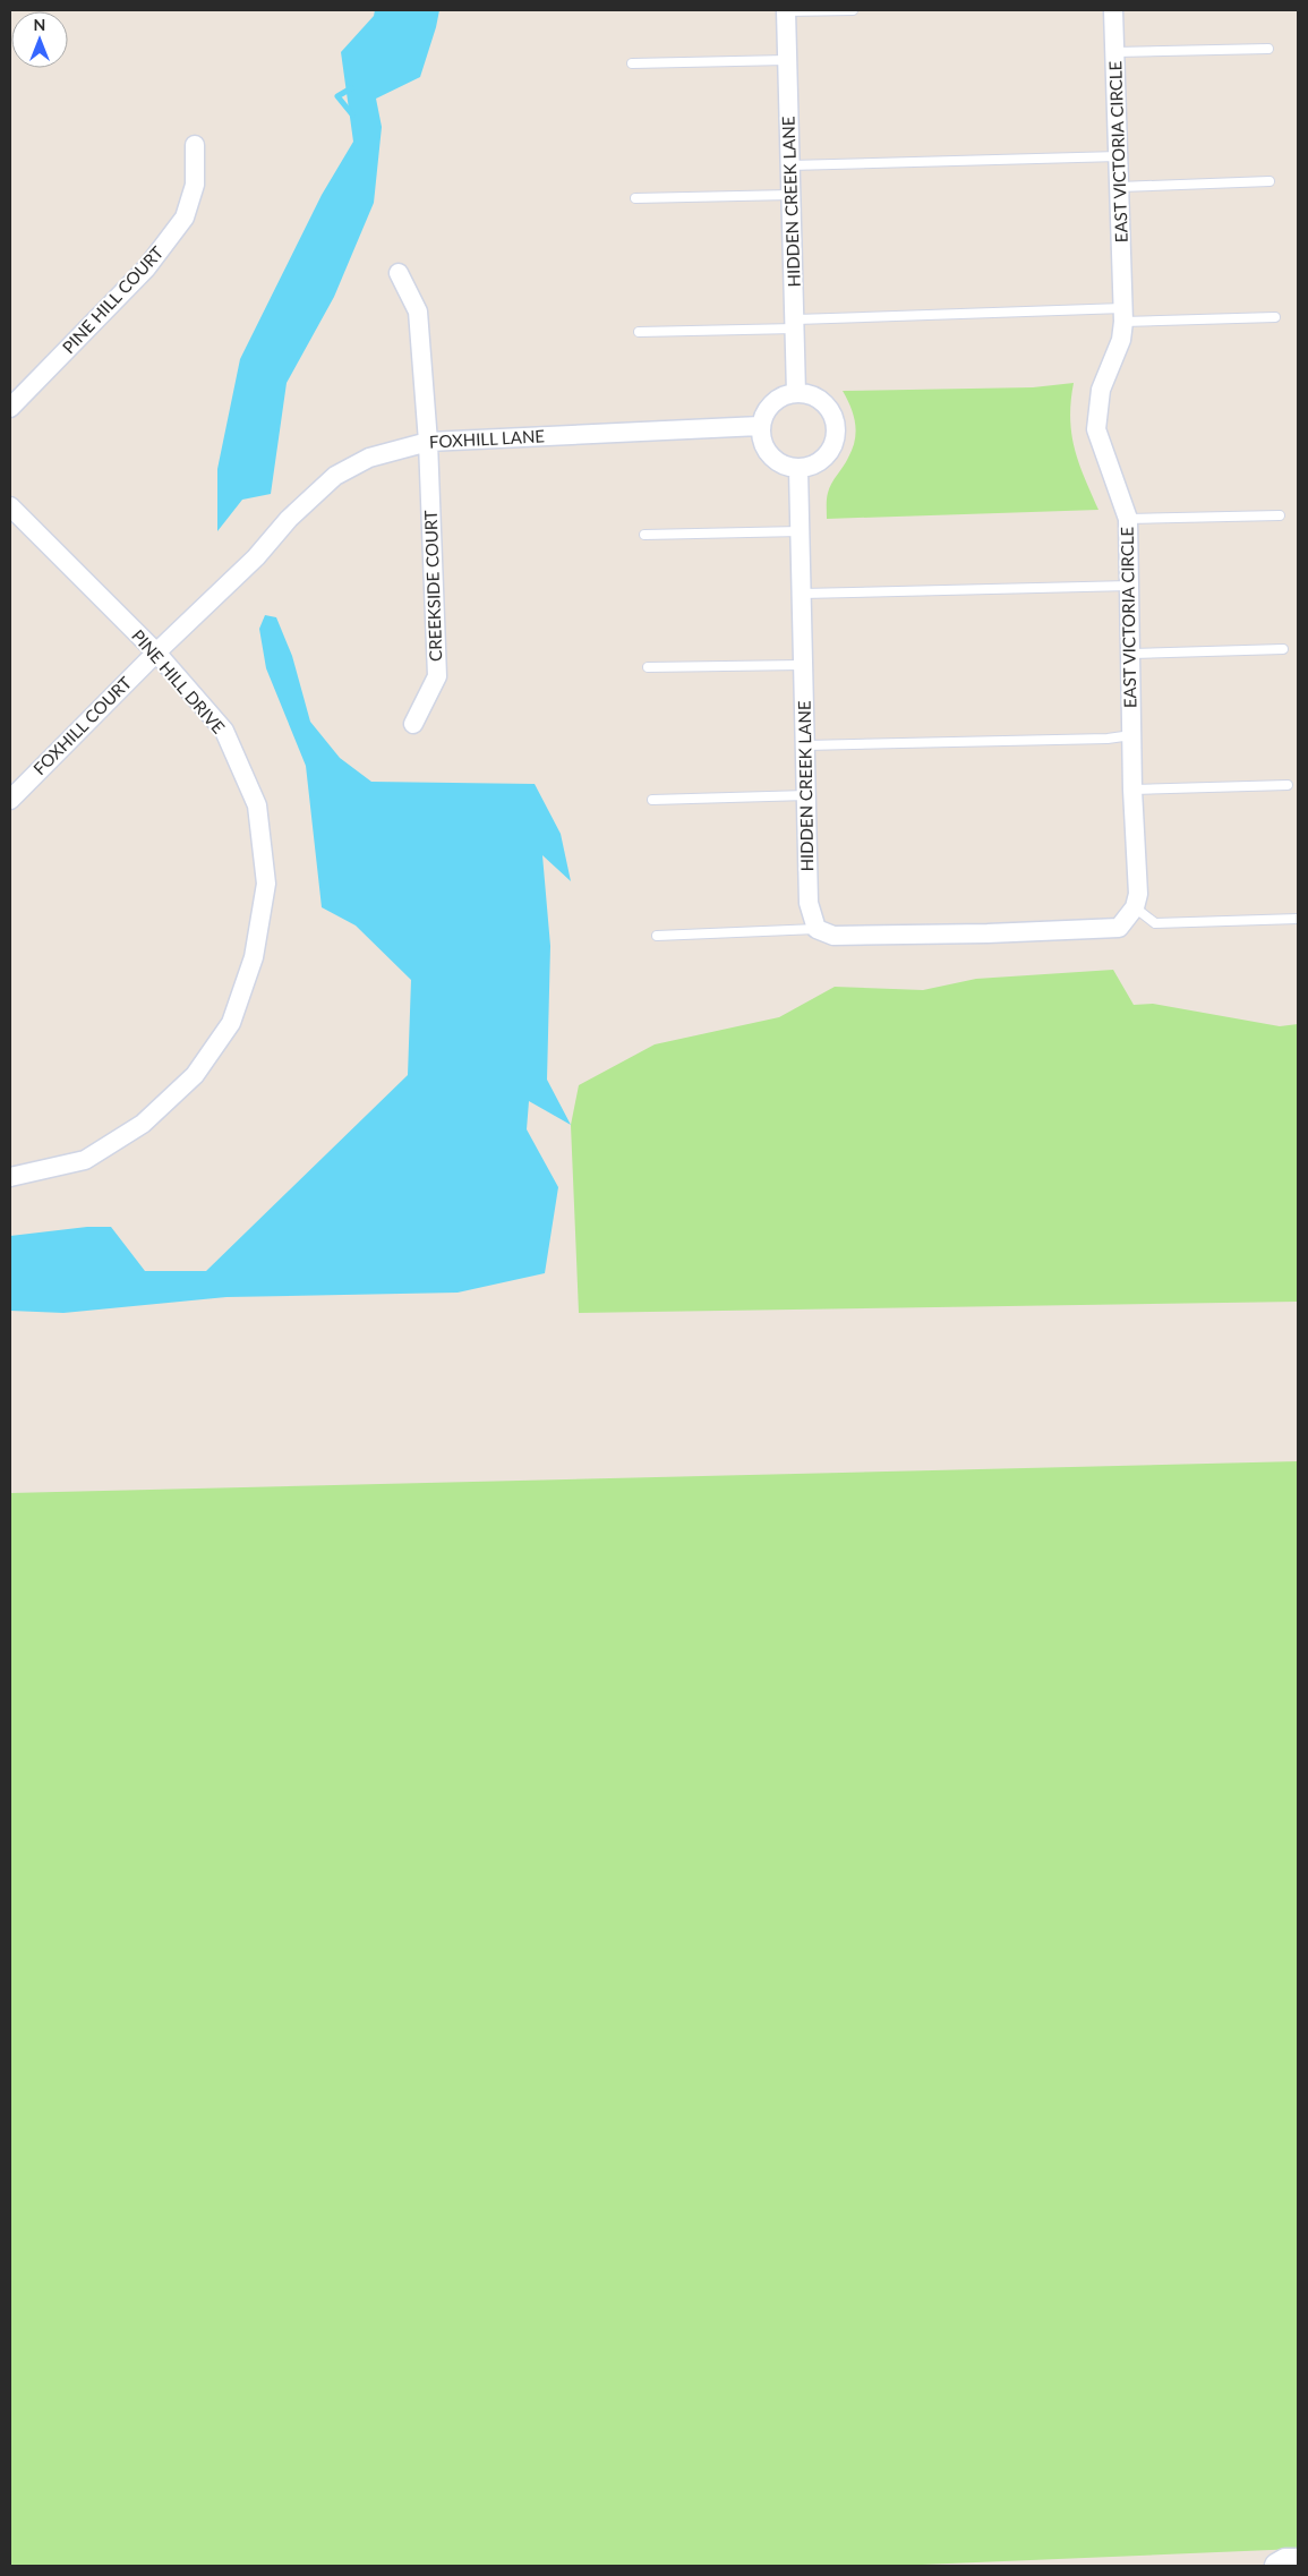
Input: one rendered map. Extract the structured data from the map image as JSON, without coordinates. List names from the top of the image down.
{
  "streets": {
    "street": [
      "EAST VICTORIA CIRCLE",
      "HIDDEN CREEK LANE",
      "PINE HILL COURT",
      "FOXHILL LANE",
      "CREEKSIDE COURT",
      "PINE HILL DRIVE",
      "FOXHILL COURT"
    ]
  },
  "crossings": [
    ["HIDDEN CREEK LANE", "FOXHILL LANE"],
    ["FOXHILL LANE", "CREEKSIDE COURT"],
    ["FOXHILL LANE", "PINE HILL DRIVE"],
    ["FOXHILL LANE", "FOXHILL COURT"],
    ["PINE HILL DRIVE", "FOXHILL COURT"]
  ],
  "north": "top"
}
